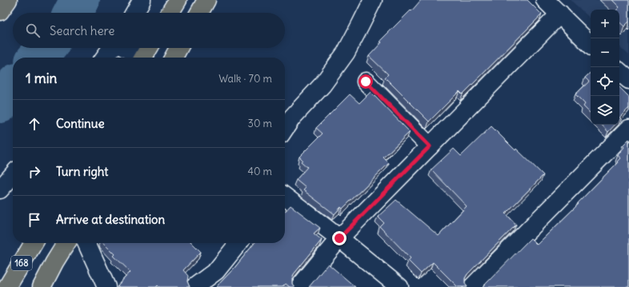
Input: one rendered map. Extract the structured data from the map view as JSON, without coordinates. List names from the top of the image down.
{
  "streets": {
    "highway": ["168"]
  },
  "page": {
    "map_buttons": ["+", "−"],
    "search": "Search here",
    "heading": ["1 min", "Walk · 70 m"],
    "list": [
      ["Continue", "30 m"],
      ["Turn right", "40 m"],
      "Arrive at destination"
    ]
  }
}
